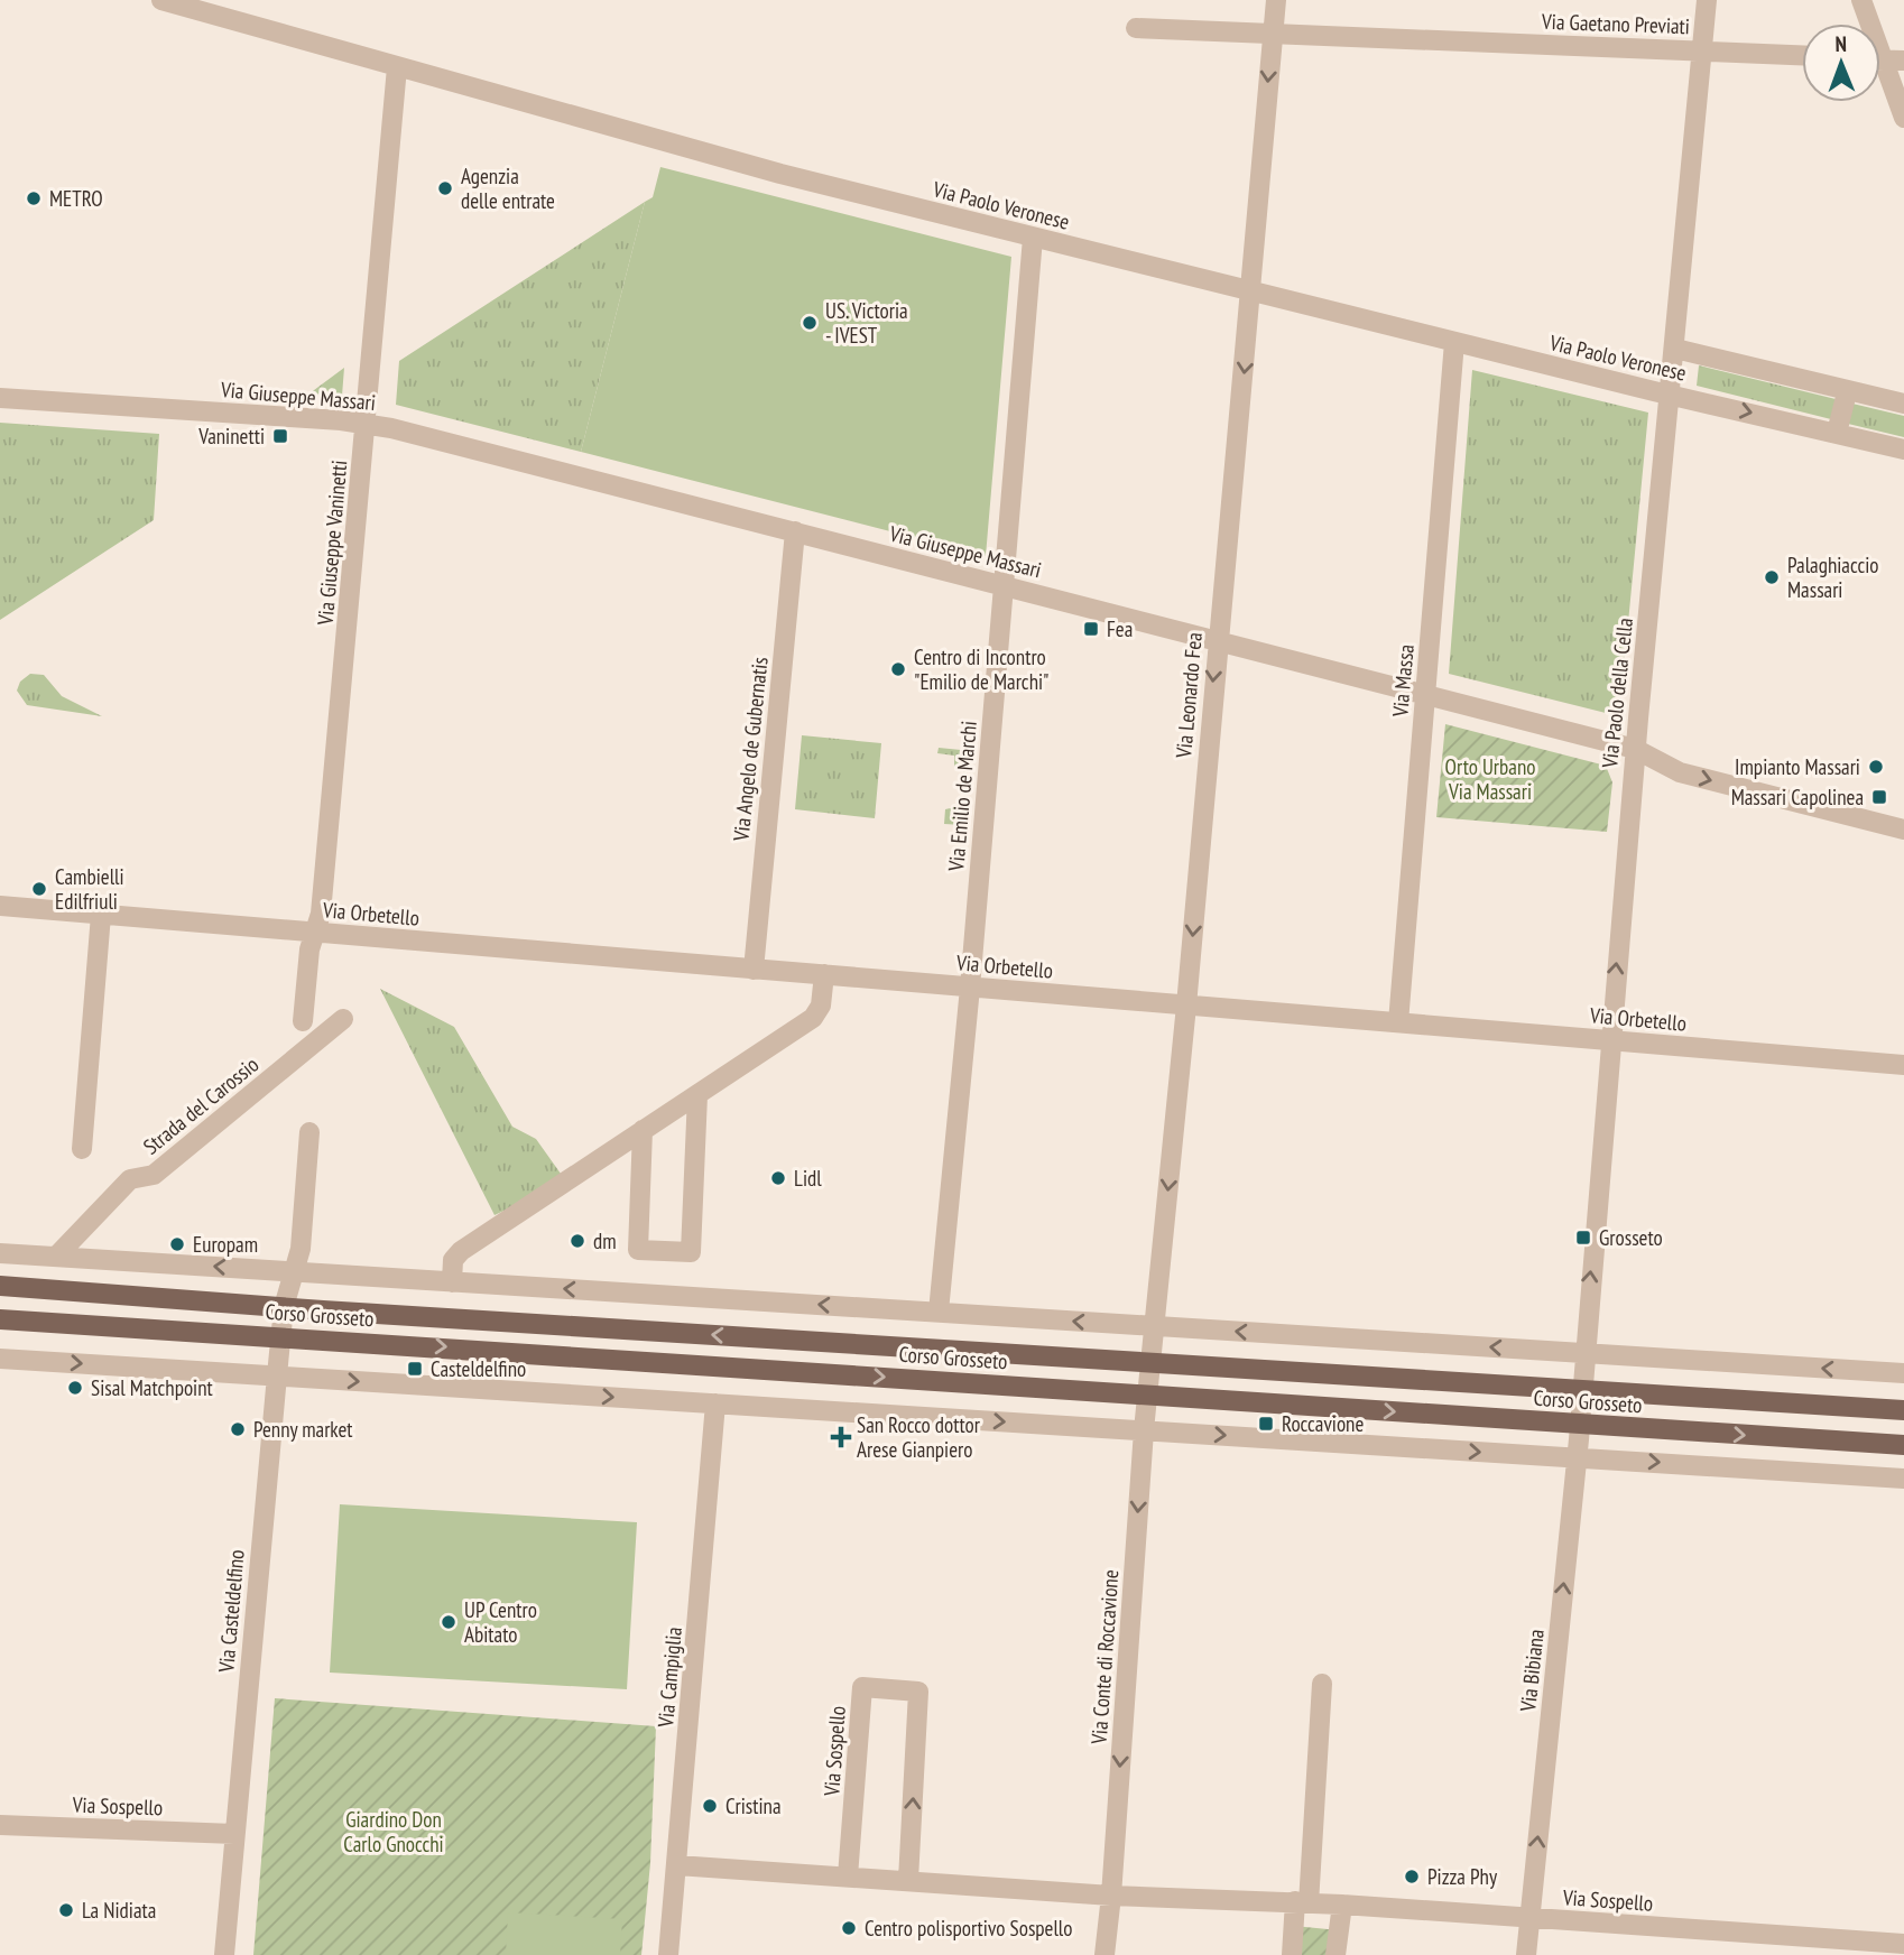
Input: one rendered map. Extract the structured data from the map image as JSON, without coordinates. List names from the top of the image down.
{
  "streets": {
    "main road": ["Corso Grosseto"],
    "street": [
      "Via Gaetano Previati",
      "Via Paolo Veronese",
      "Via Giuseppe Massari",
      "Via Giuseppe Vaninetti",
      "Via Massa",
      "Via Paolo della Cella",
      "Via Leonardo Fea",
      "Via Angelo de Gubernatis",
      "Via Emilio de Marchi",
      "Via Orbetello",
      "Strada del Carossio",
      "Via Casteldelfino",
      "Via Conte di Roccavione",
      "Via Bibiana",
      "Via Campiglia",
      "Via Sospello"
    ]
  },
  "crossings": [
    ["Via Gaetano Previati", "Via Paolo della Cella"],
    ["Via Gaetano Previati", "Via Leonardo Fea"],
    ["Via Paolo Veronese", "Via Giuseppe Vaninetti"],
    ["Via Paolo Veronese", "Via Massa"],
    ["Via Paolo Veronese", "Via Paolo della Cella"],
    ["Via Paolo Veronese", "Via Leonardo Fea"],
    ["Via Paolo Veronese", "Via Emilio de Marchi"],
    ["Via Giuseppe Massari", "Via Giuseppe Vaninetti"],
    ["Via Giuseppe Massari", "Via Massa"],
    ["Via Giuseppe Massari", "Via Paolo della Cella"],
    ["Via Giuseppe Massari", "Via Leonardo Fea"],
    ["Via Giuseppe Massari", "Via Angelo de Gubernatis"],
    ["Via Giuseppe Massari", "Via Emilio de Marchi"],
    ["Via Giuseppe Vaninetti", "Via Orbetello"],
    ["Via Massa", "Via Orbetello"],
    ["Via Paolo della Cella", "Via Orbetello"],
    ["Via Paolo della Cella", "Corso Grosseto"],
    ["Via Paolo della Cella", "Via Bibiana"],
    ["Via Leonardo Fea", "Via Orbetello"],
    ["Via Leonardo Fea", "Corso Grosseto"],
    ["Via Leonardo Fea", "Via Conte di Roccavione"],
    ["Via Angelo de Gubernatis", "Via Orbetello"],
    ["Via Emilio de Marchi", "Via Orbetello"],
    ["Via Emilio de Marchi", "Corso Grosseto"],
    ["Strada del Carossio", "Corso Grosseto"],
    ["Corso Grosseto", "Via Casteldelfino"],
    ["Corso Grosseto", "Via Conte di Roccavione"],
    ["Corso Grosseto", "Via Bibiana"],
    ["Via Casteldelfino", "Via Sospello"],
    ["Via Conte di Roccavione", "Via Sospello"],
    ["Via Bibiana", "Via Sospello"],
    ["Via Campiglia", "Via Sospello"]
  ],
  "one_way": [
    "Via Paolo della Cella",
    "Via Leonardo Fea",
    "Via Conte di Roccavione",
    "Via Bibiana"
  ],
  "parks": ["Orto Urbano Via Massari", "Giardino Don Carlo Gnocchi"],
  "places": {
    "other": [
      "Agenzia delle entrate",
      "METRO",
      "US. Victoria - IVEST",
      "Palaghiaccio Massari",
      "Centro di Incontro \"Emilio de Marchi\"",
      "Impianto Massari",
      "Cambielli Edilfriuli",
      "Lidl",
      "dm",
      "Europam",
      "Sisal Matchpoint",
      "Penny market",
      "UP Centro Abitato",
      "Cristina",
      "Pizza Phy",
      "La Nidiata",
      "Centro polisportivo Sospello"
    ],
    "transit": [
      "Vaninetti",
      "Fea",
      "Massari Capolinea",
      "Grosseto",
      "Casteldelfino",
      "Roccavione"
    ],
    "health": ["San Rocco dottor Arese Gianpiero"]
  },
  "north": "top"
}
